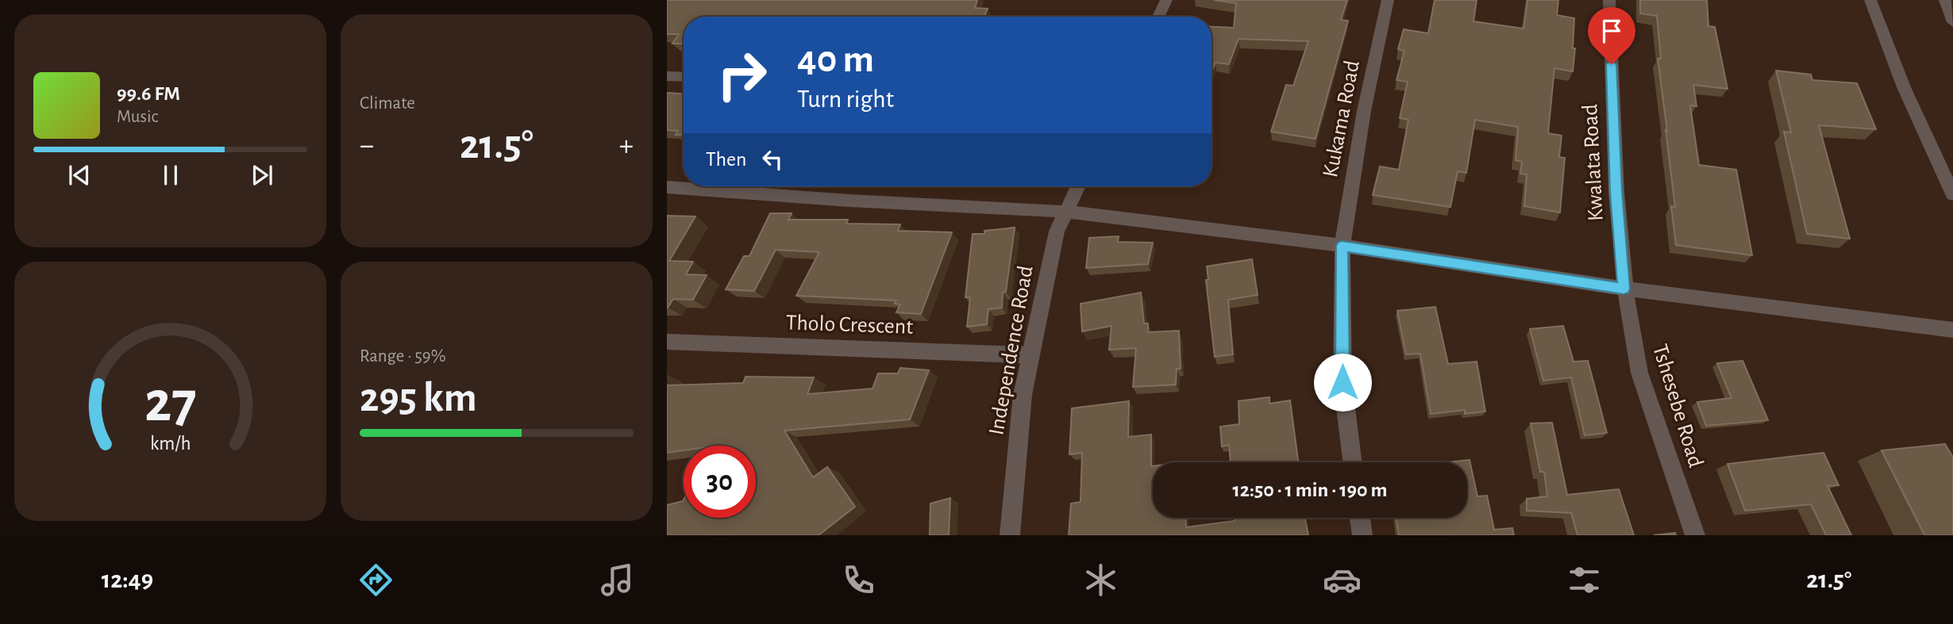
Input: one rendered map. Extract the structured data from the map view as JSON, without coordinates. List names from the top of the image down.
{
  "streets": {
    "street": [
      "Kukama Road",
      "Kwalata Road",
      "Tholo Crescent",
      "Independence Road",
      "Tshesebe Road"
    ]
  },
  "crossings": [
    ["Kwalata Road", "Tshesebe Road"],
    ["Tholo Crescent", "Independence Road"]
  ],
  "page": {
    "tile": [
      "Climate",
      ["Range · 59%", "295 km"]
    ],
    "turn": ["40 m", "Turn right"],
    "song": ["99.6 FM", "Music"],
    "heat": ["−", "21.5°", "+"],
    "then": "Then",
    "limit": "30",
    "trip": "12:50 · 1 min · 190 m",
    "tabs": ["12:49", "21.5°"],
    "gauge": ["27", "km/h"]
  }
}
